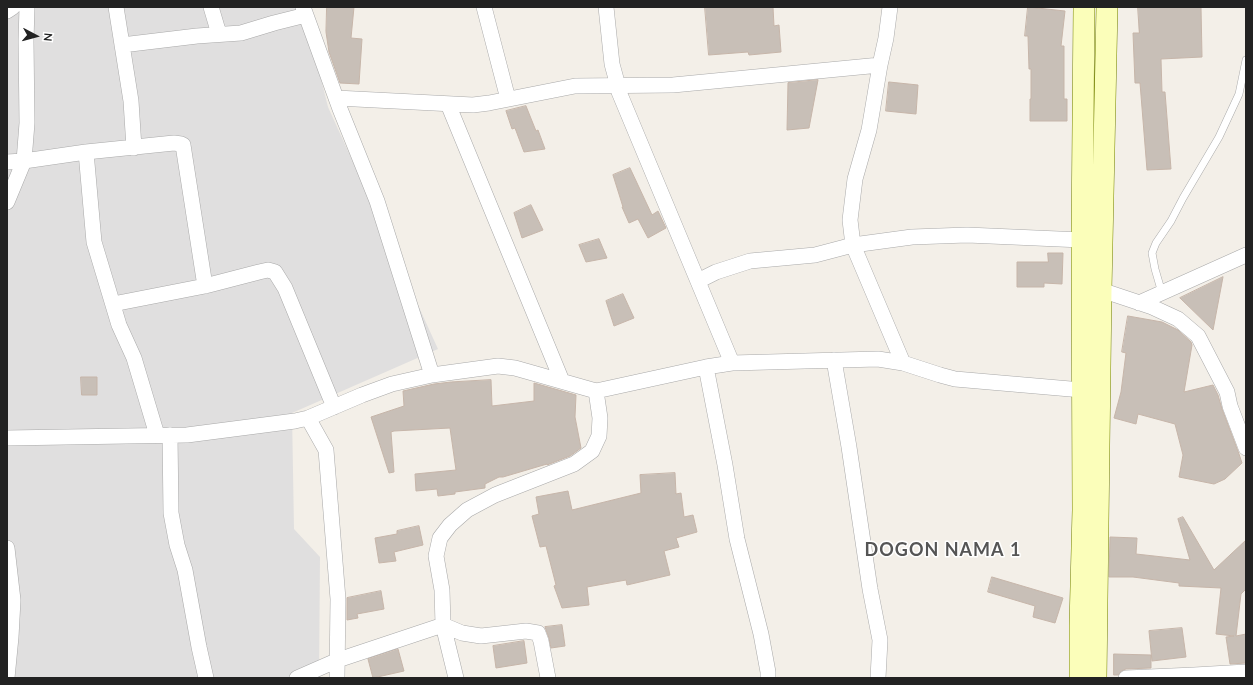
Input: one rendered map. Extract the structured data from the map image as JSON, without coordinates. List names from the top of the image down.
{
  "districts": ["DOGON NAMA 1"],
  "north": "right"
}
